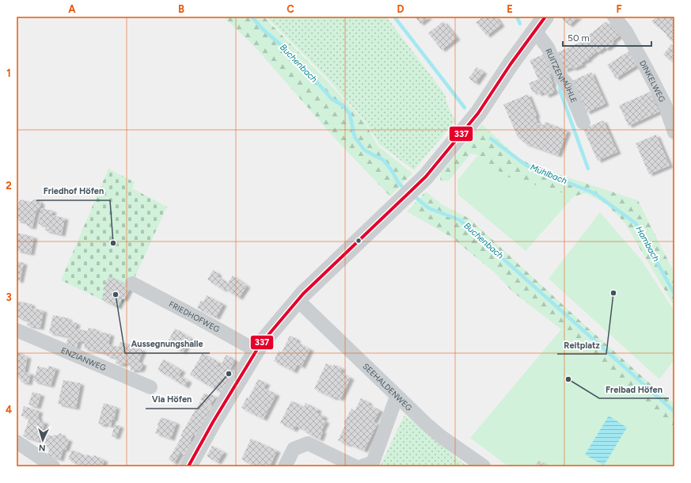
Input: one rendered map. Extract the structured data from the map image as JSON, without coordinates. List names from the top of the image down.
{
  "streets": {
    "street": [
      "RUITZENMÜHLE",
      "DINKELWEG",
      "FRIEDHOFWEG",
      "ENZIANWEG",
      "SEEHALDENWEG"
    ]
  },
  "water": ["Buchenbach", "Mühlbach", "Hambach"],
  "places": [
    "Friedhof Höfen",
    "Reitplatz",
    "Aussegnungshalle",
    "Via Höfen",
    "Freibad Höfen"
  ],
  "lines": ["transit line 337"],
  "scale_bar": "50 m",
  "north": "bottom",
  "grid": {
    "columns": [
      "A",
      "B",
      "C",
      "D",
      "E",
      "F"
    ],
    "rows": [
      "1",
      "2",
      "3",
      "4"
    ]
  }
}
